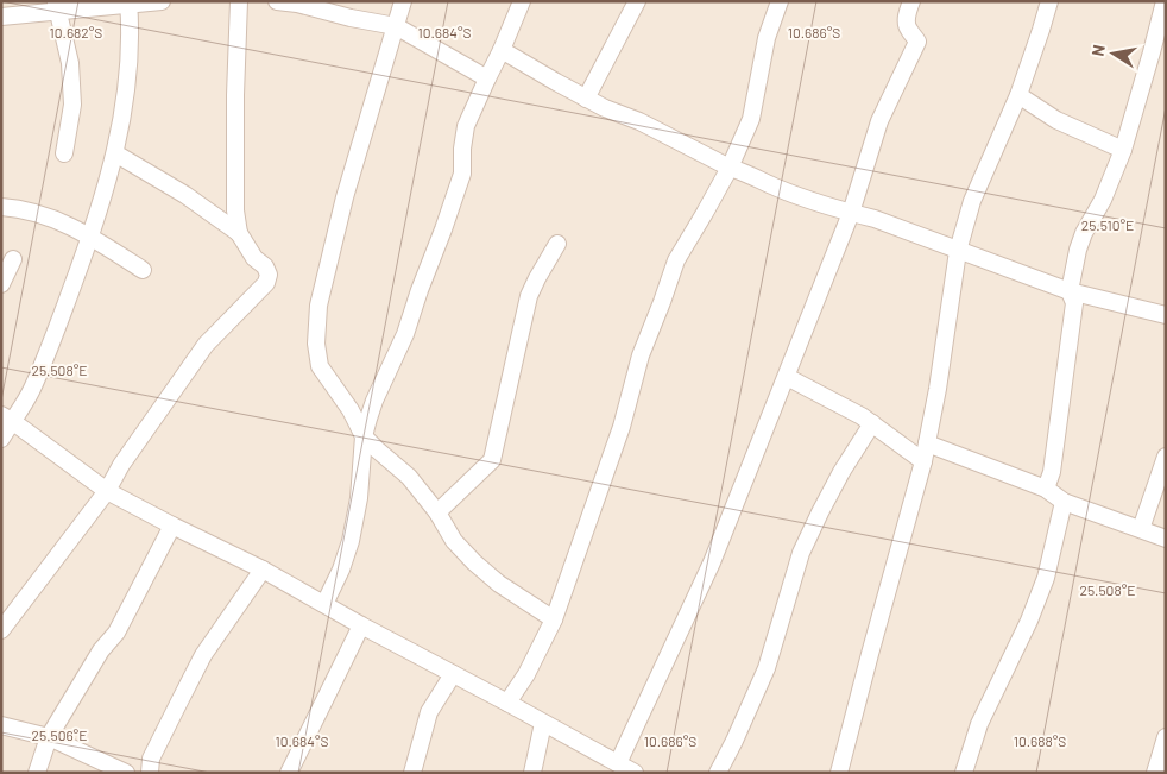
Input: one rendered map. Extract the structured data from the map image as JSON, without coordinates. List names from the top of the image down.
{
  "north": "left",
  "coordinates": [
    "10.682°S",
    "10.684°S",
    "10.686°S",
    "25.510°E",
    "25.508°E",
    "25.506°E",
    "10.688°S"
  ]
}
